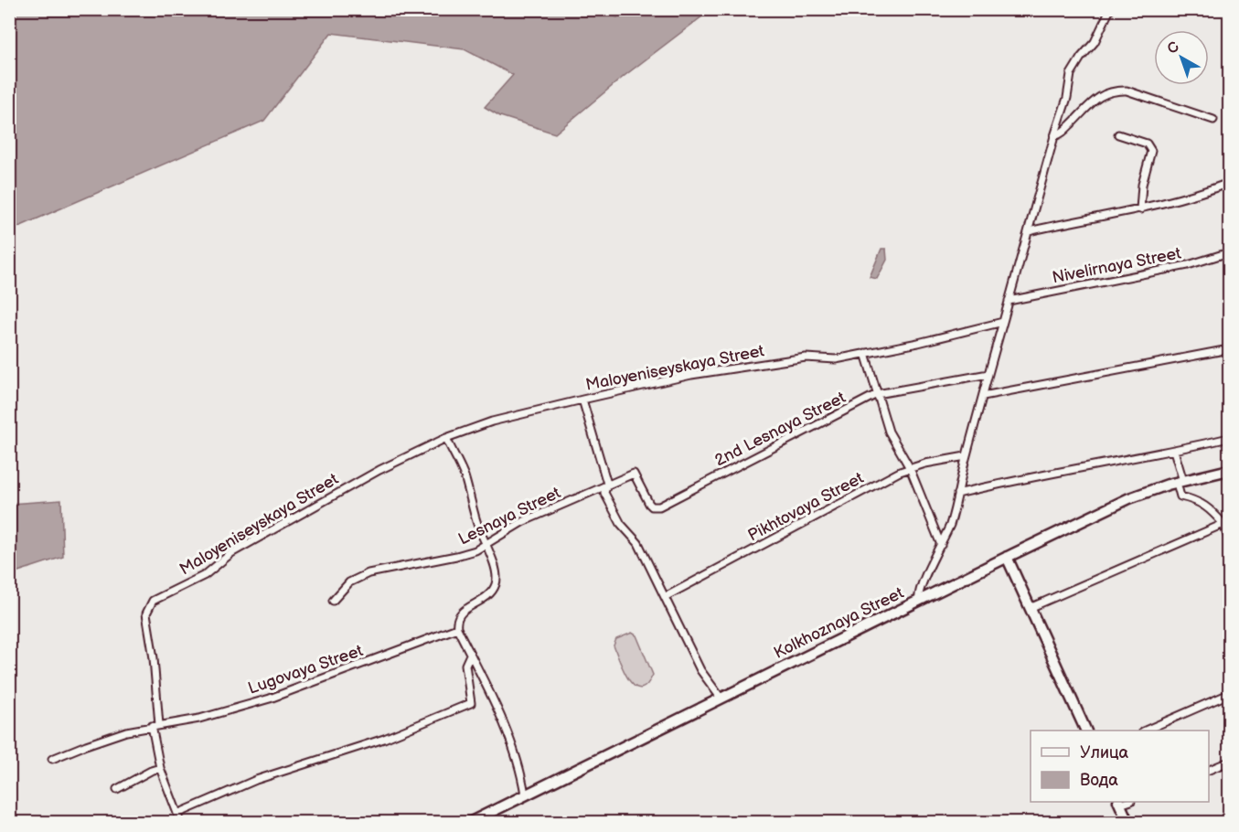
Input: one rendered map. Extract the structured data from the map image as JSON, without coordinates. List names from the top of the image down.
{
  "streets": {
    "main road": ["Kolkhoznaya Street"],
    "street": [
      "Nivelirnaya Street",
      "Maloyeniseyskaya Street",
      "2nd Lesnaya Street",
      "Pikhtovaya Street",
      "Lesnaya Street",
      "Lugovaya Street"
    ]
  },
  "crossings": [
    ["Maloyeniseyskaya Street", "Lugovaya Street"],
    ["2nd Lesnaya Street", "Lesnaya Street"]
  ],
  "legend": ["Улица", "Вода"],
  "north": "top left"
}
